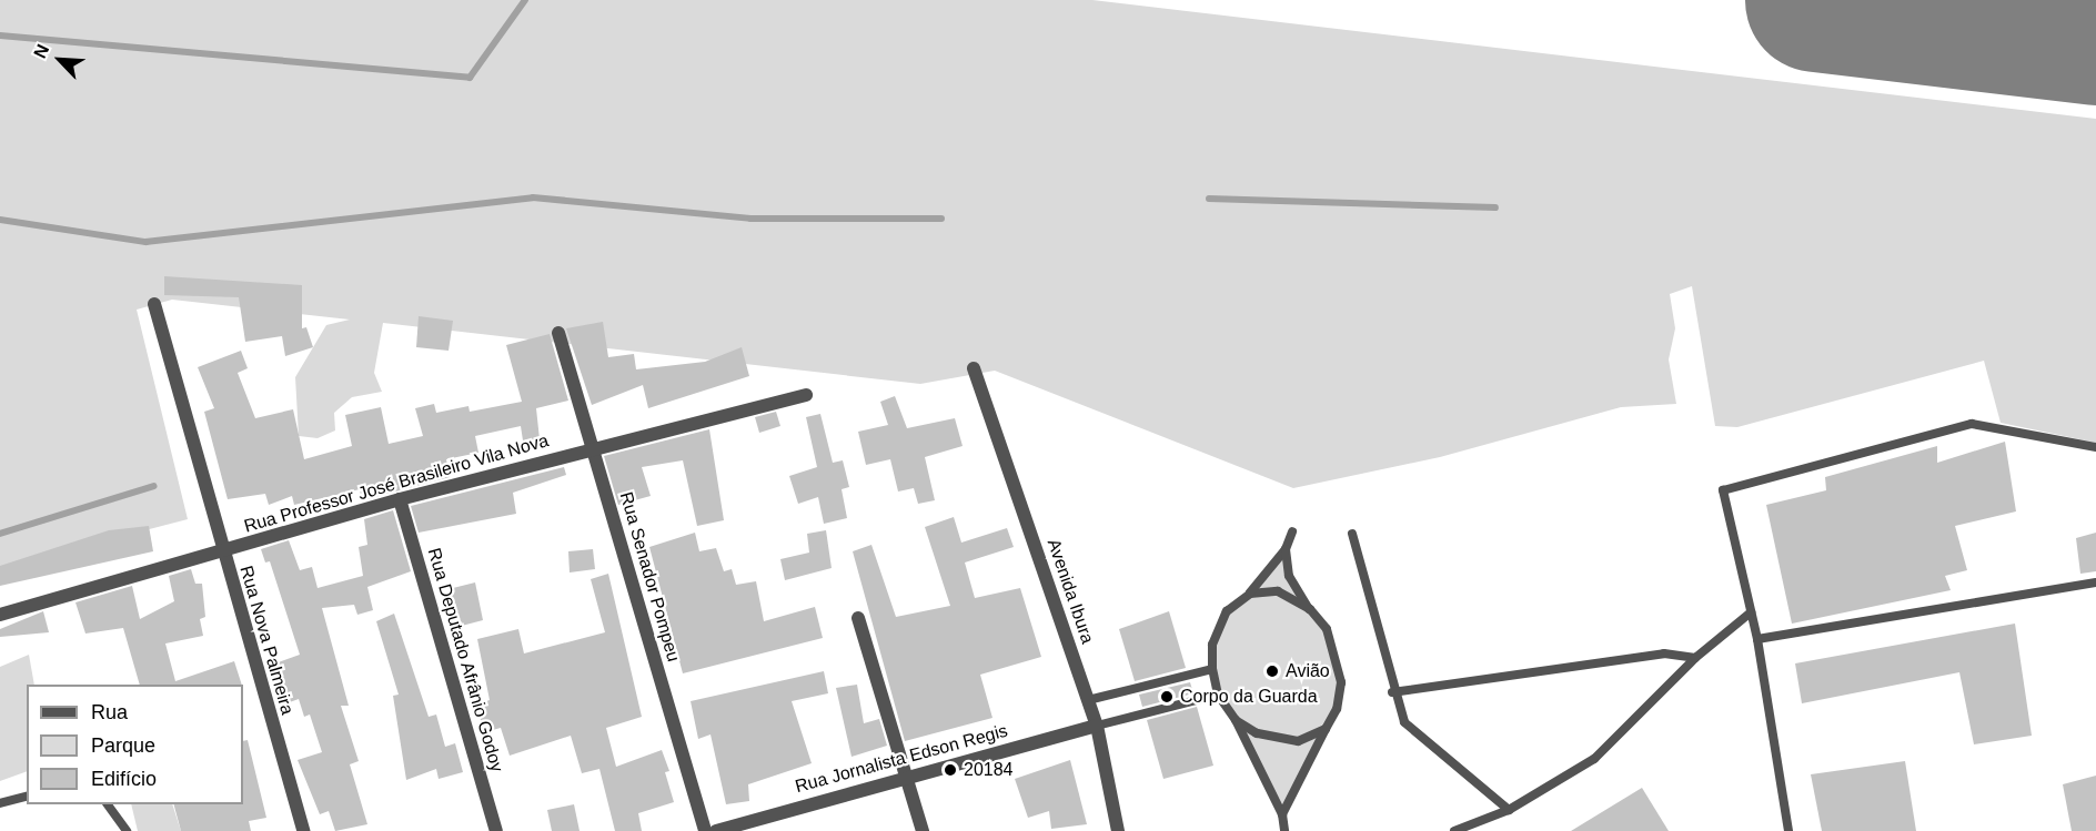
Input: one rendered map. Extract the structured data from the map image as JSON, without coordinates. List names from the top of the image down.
{
  "streets": {
    "street": [
      "Rua Professor José Brasileiro Vila Nova",
      "Rua Senador Pompeu",
      "Avenida Ibura",
      "Rua Nova Palmeira",
      "Rua Deputado Afrânio Godoy",
      "Rua Jornalista Edson Regis"
    ]
  },
  "crossings": [
    ["Rua Professor José Brasileiro Vila Nova", "Rua Senador Pompeu"],
    ["Rua Professor José Brasileiro Vila Nova", "Rua Nova Palmeira"],
    ["Rua Professor José Brasileiro Vila Nova", "Rua Deputado Afrânio Godoy"],
    ["Avenida Ibura", "Rua Jornalista Edson Regis"]
  ],
  "places": ["Avião", "Corpo da Guarda", "20184"],
  "legend": ["Rua", "Parque", "Edifício"],
  "north": "top left"
}
